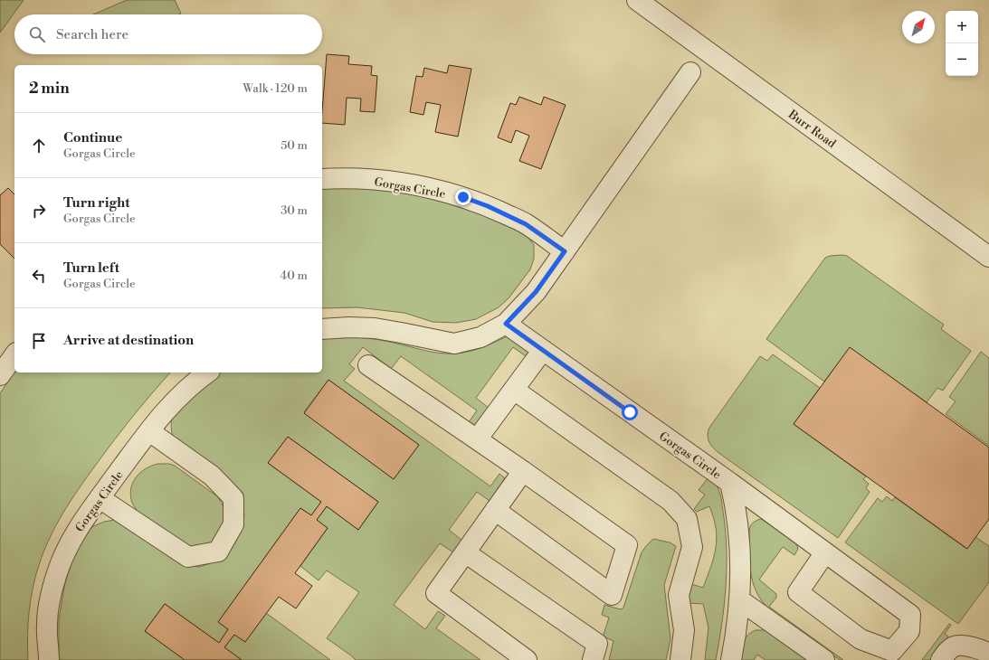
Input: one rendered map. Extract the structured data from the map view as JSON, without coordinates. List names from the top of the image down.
{
  "streets": {
    "street": ["Burr Road", "Gorgas Circle"]
  },
  "north": "top right",
  "page": {
    "map_buttons": ["+", "−"],
    "search": "Search here",
    "heading": ["2 min", "Walk · 120 m"],
    "list": [
      ["Continue", "Gorgas Circle", "50 m"],
      ["Turn right", "Gorgas Circle", "30 m"],
      ["Turn left", "Gorgas Circle", "40 m"],
      "Arrive at destination"
    ]
  }
}
